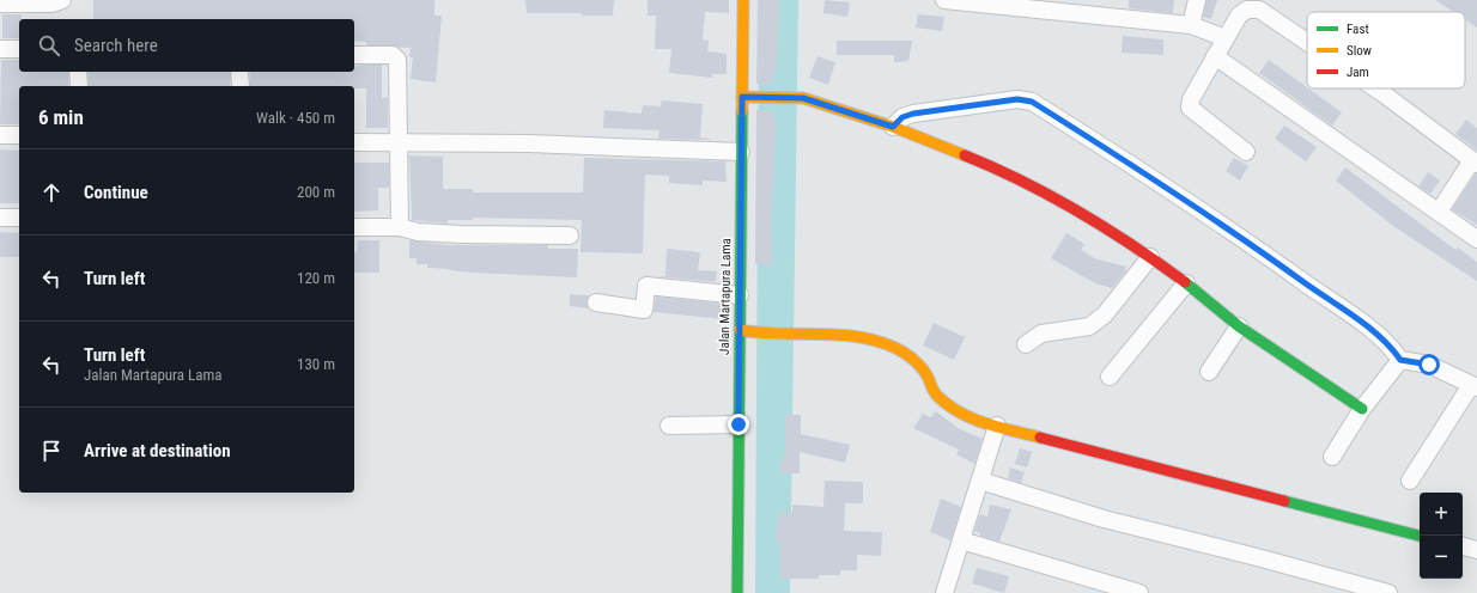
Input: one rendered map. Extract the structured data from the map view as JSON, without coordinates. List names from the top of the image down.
{
  "streets": {
    "street": ["Jalan Martapura Lama"]
  },
  "legend": ["Fast", "Slow", "Jam"],
  "page": {
    "search": "Search here",
    "heading": ["6 min", "Walk · 450 m"],
    "list": [
      ["Continue", "200 m"],
      ["Turn left", "120 m"],
      ["Turn left", "Jalan Martapura Lama", "130 m"],
      "Arrive at destination"
    ],
    "map_buttons": ["+", "−"]
  }
}
